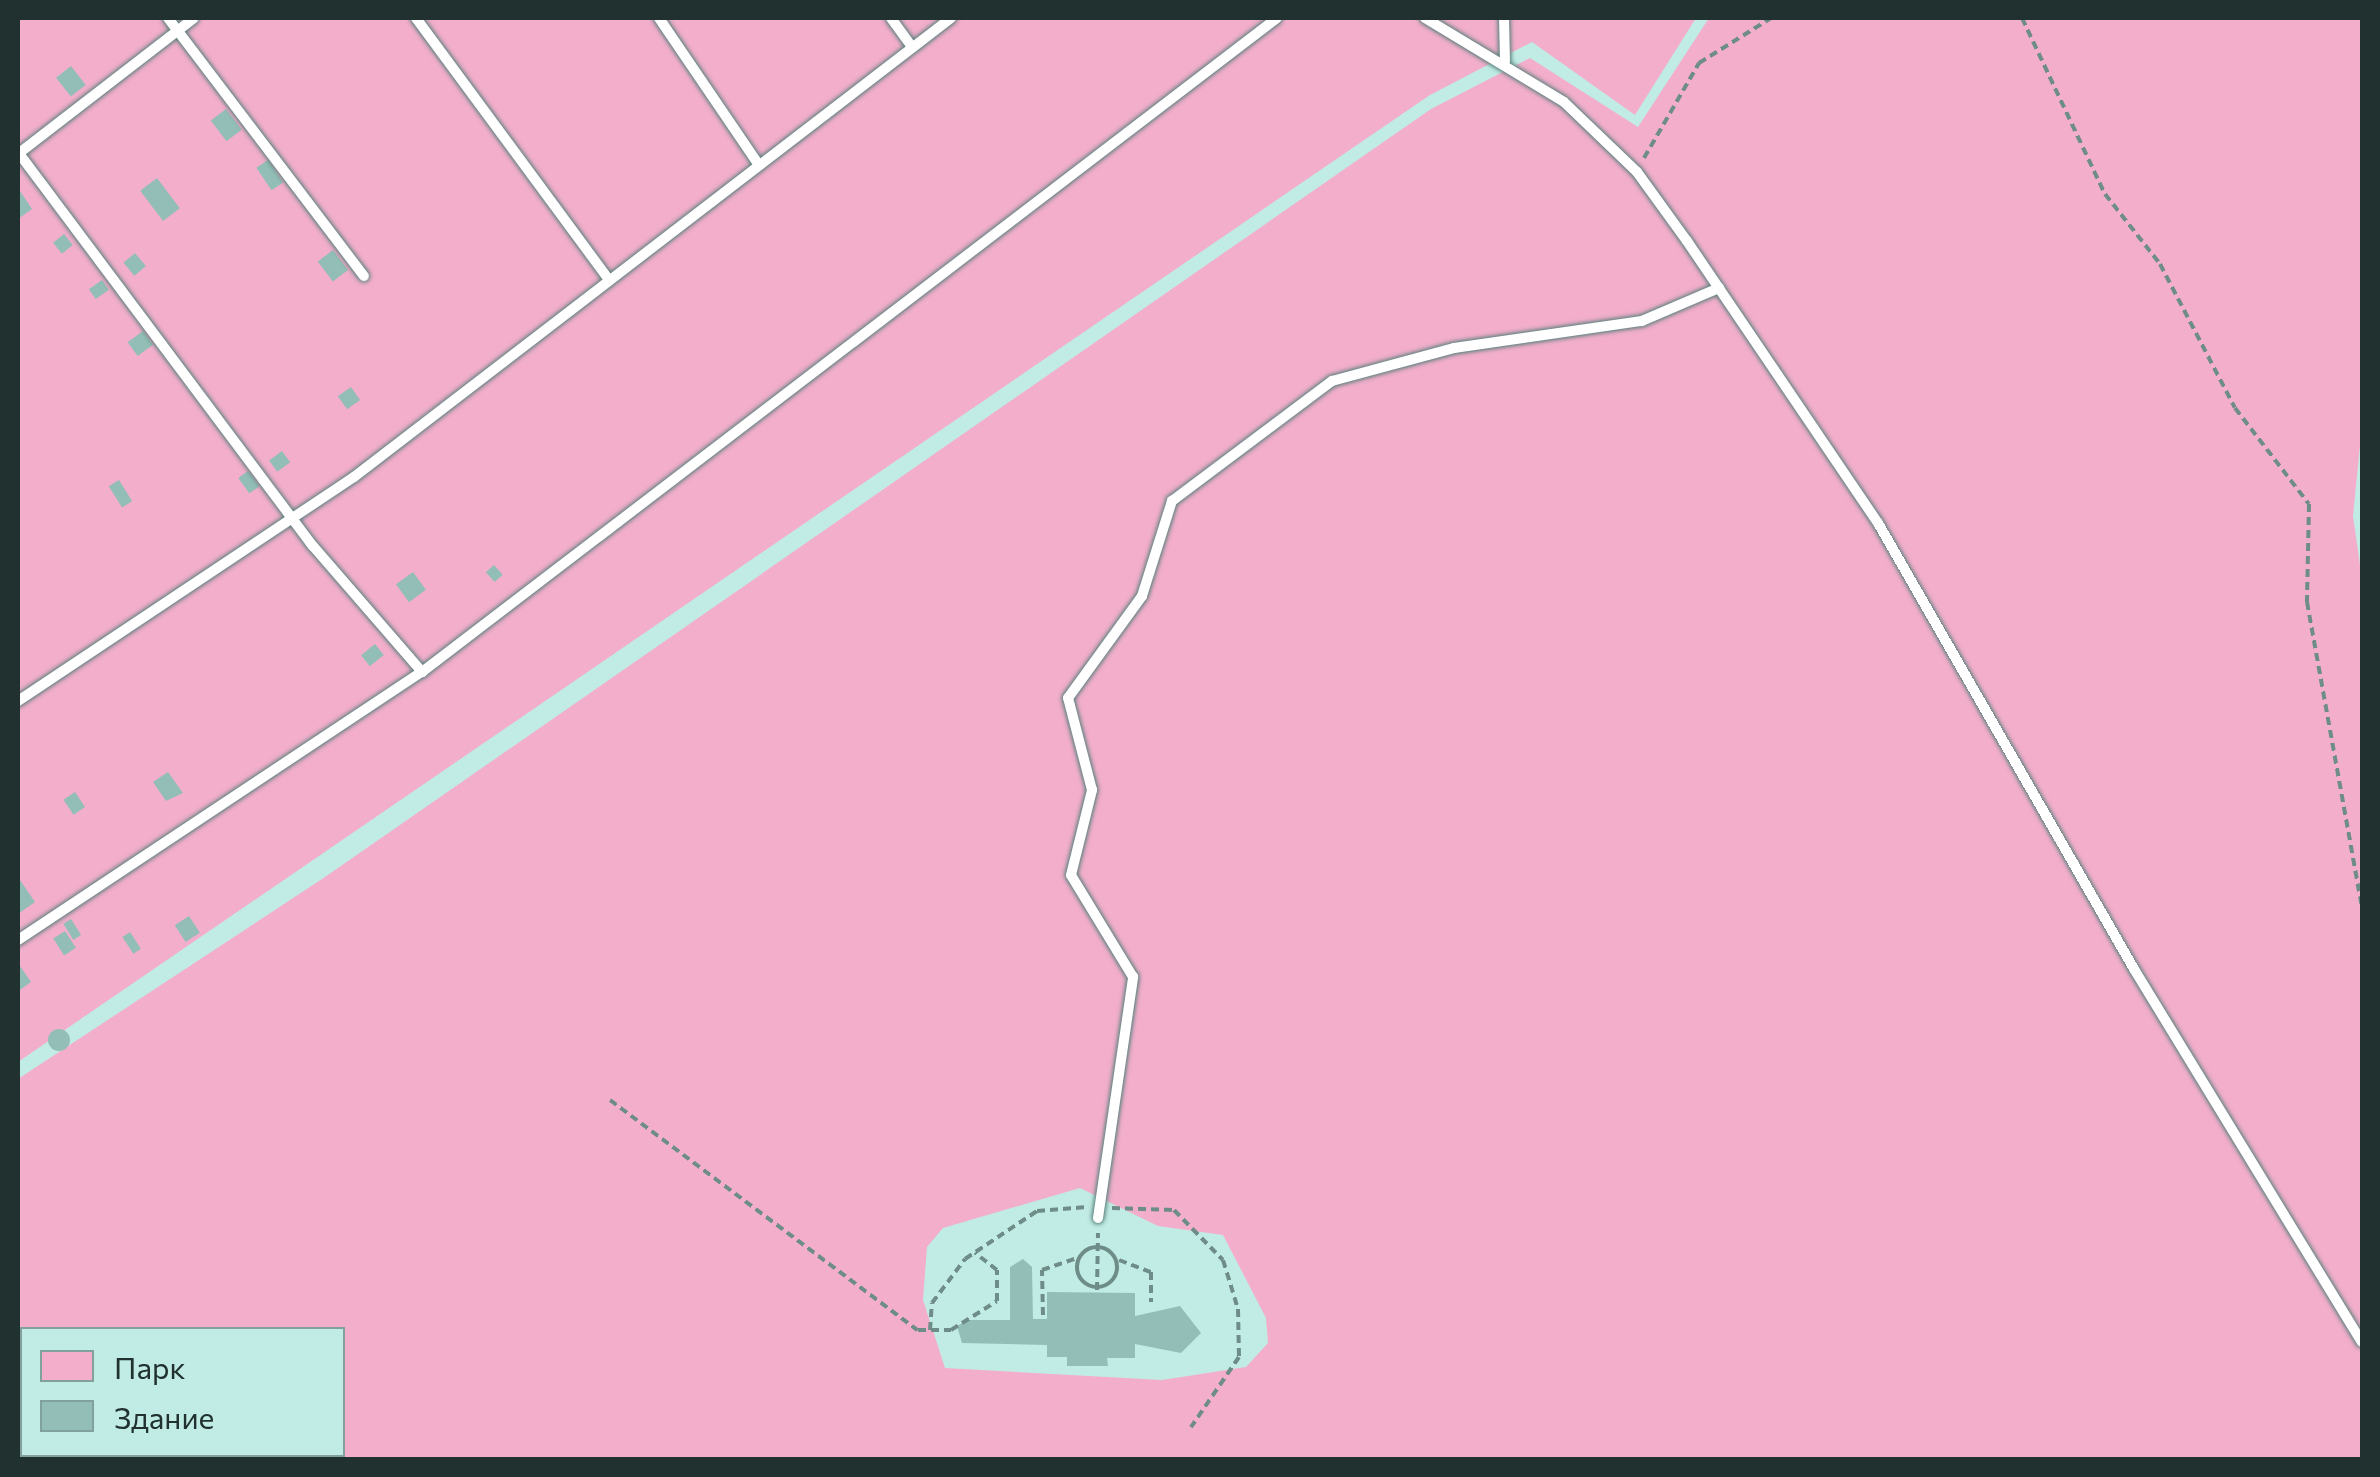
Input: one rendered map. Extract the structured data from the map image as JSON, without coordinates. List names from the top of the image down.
{
  "legend": ["Парк", "Здание"]
}
